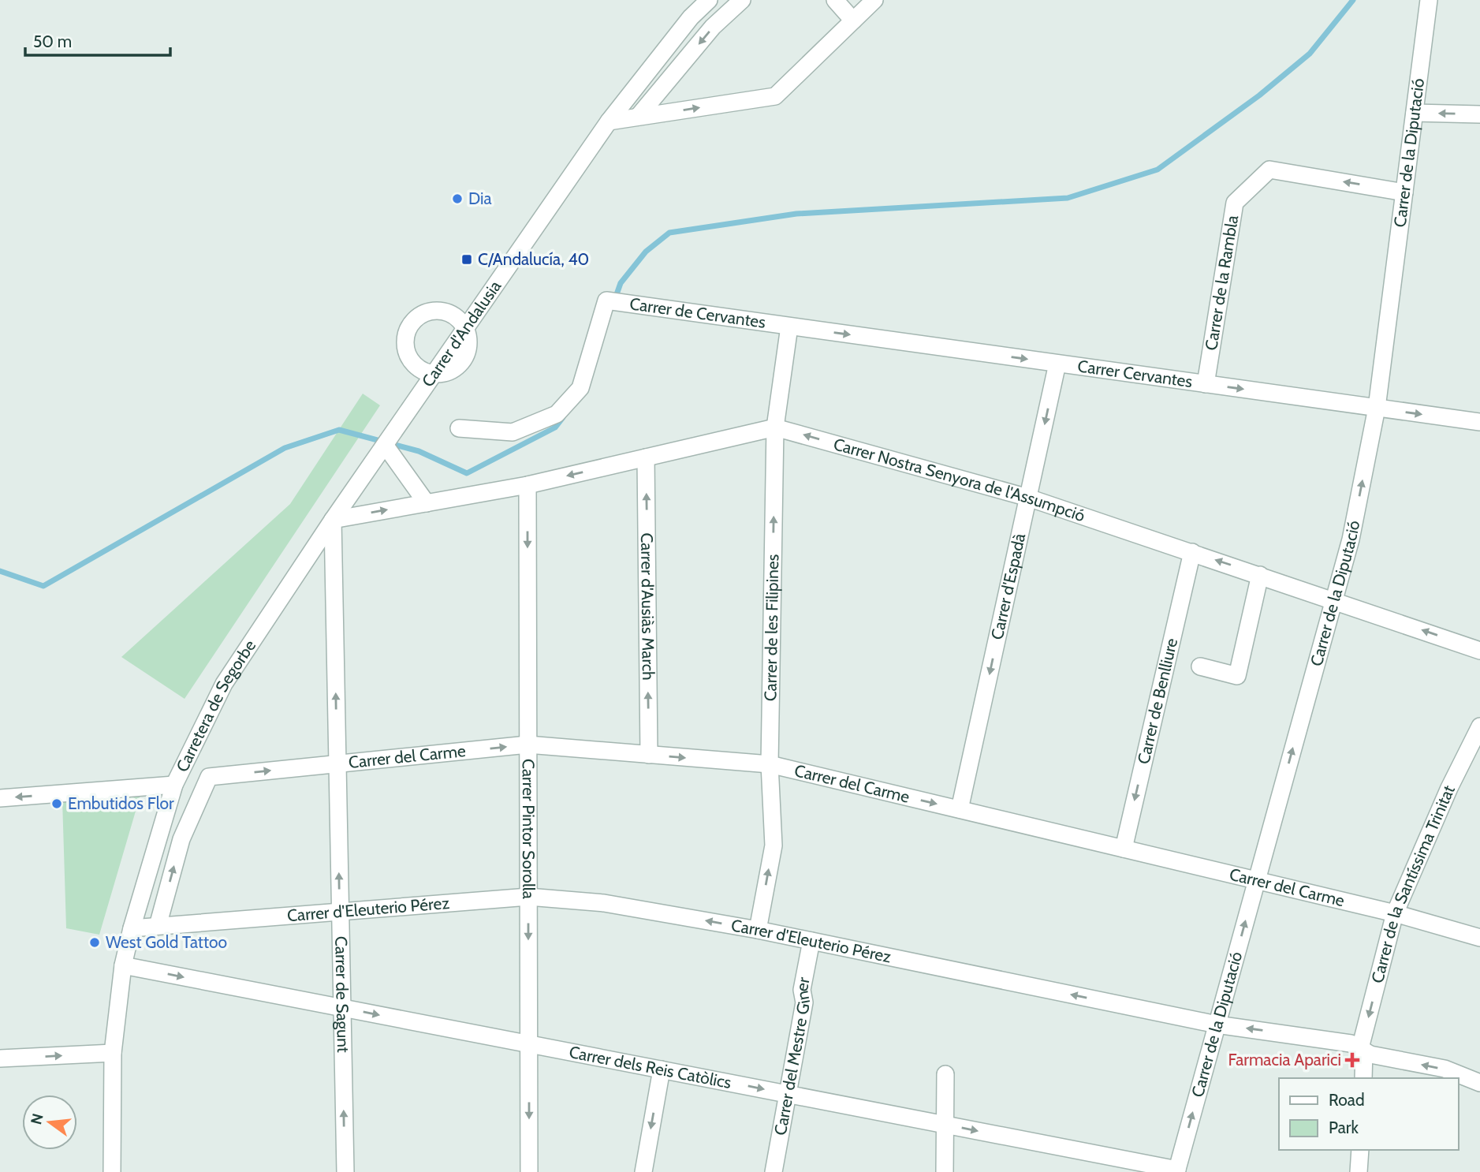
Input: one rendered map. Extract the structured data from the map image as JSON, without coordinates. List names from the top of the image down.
{
  "streets": {
    "street": [
      "Carrer de la Diputació",
      "Carrer de la Rambla",
      "Carrer de Cervantes",
      "Carrer d'Andalusia",
      "Carrer Cervantes",
      "Carrer Nostra Senyora de l'Assumpció",
      "Carrer d'Espadà",
      "Carrer d'Ausiàs March",
      "Carrer de les Filipines",
      "Carrer de Benlliure",
      "Carretera de Segorbe",
      "Carrer del Carme",
      "Carrer Pintor Sorolla",
      "Carrer de la Santíssima Trinitat",
      "Carrer d'Eleuterio Pérez",
      "Carrer de Sagunt",
      "Carrer del Mestre Giner",
      "Carrer dels Reis Catòlics"
    ]
  },
  "crossings": [
    ["Carrer de la Diputació", "Carrer de la Rambla"],
    ["Carrer de la Diputació", "Carrer Cervantes"],
    ["Carrer de la Diputació", "Carrer Nostra Senyora de l'Assumpció"],
    ["Carrer de la Diputació", "Carrer del Carme"],
    ["Carrer de la Diputació", "Carrer d'Eleuterio Pérez"],
    ["Carrer de la Diputació", "Carrer dels Reis Catòlics"],
    ["Carrer de la Rambla", "Carrer Cervantes"],
    ["Carrer de Cervantes", "Carrer Cervantes"],
    ["Carrer de Cervantes", "Carrer de les Filipines"],
    ["Carrer d'Andalusia", "Carrer Nostra Senyora de l'Assumpció"],
    ["Carrer d'Andalusia", "Carretera de Segorbe"],
    ["Carrer d'Andalusia", "Carrer de Sagunt"],
    ["Carrer Cervantes", "Carrer d'Espadà"],
    ["Carrer Cervantes", "Carrer de les Filipines"],
    ["Carrer Nostra Senyora de l'Assumpció", "Carrer d'Espadà"],
    ["Carrer Nostra Senyora de l'Assumpció", "Carrer d'Ausiàs March"],
    ["Carrer Nostra Senyora de l'Assumpció", "Carrer de les Filipines"],
    ["Carrer Nostra Senyora de l'Assumpció", "Carrer de Benlliure"],
    ["Carrer Nostra Senyora de l'Assumpció", "Carretera de Segorbe"],
    ["Carrer Nostra Senyora de l'Assumpció", "Carrer Pintor Sorolla"],
    ["Carrer Nostra Senyora de l'Assumpció", "Carrer de Sagunt"],
    ["Carrer d'Espadà", "Carrer del Carme"],
    ["Carrer d'Ausiàs March", "Carrer del Carme"],
    ["Carrer de les Filipines", "Carrer del Carme"],
    ["Carrer de les Filipines", "Carrer d'Eleuterio Pérez"],
    ["Carrer de Benlliure", "Carrer del Carme"],
    ["Carretera de Segorbe", "Carrer del Carme"],
    ["Carretera de Segorbe", "Carrer d'Eleuterio Pérez"],
    ["Carretera de Segorbe", "Carrer de Sagunt"],
    ["Carretera de Segorbe", "Carrer dels Reis Catòlics"],
    ["Carrer del Carme", "Carrer Pintor Sorolla"],
    ["Carrer del Carme", "Carrer de la Santíssima Trinitat"],
    ["Carrer del Carme", "Carrer de Sagunt"],
    ["Carrer Pintor Sorolla", "Carrer d'Eleuterio Pérez"],
    ["Carrer Pintor Sorolla", "Carrer dels Reis Catòlics"],
    ["Carrer de la Santíssima Trinitat", "Carrer d'Eleuterio Pérez"],
    ["Carrer d'Eleuterio Pérez", "Carrer de Sagunt"],
    ["Carrer d'Eleuterio Pérez", "Carrer del Mestre Giner"],
    ["Carrer de Sagunt", "Carrer dels Reis Catòlics"],
    ["Carrer del Mestre Giner", "Carrer dels Reis Catòlics"]
  ],
  "one_way": [
    "Carrer de la Diputació",
    "Carrer Cervantes",
    "Carrer d'Espadà",
    "Carrer d'Ausiàs March",
    "Carrer de les Filipines",
    "Carrer de Benlliure",
    "Carrer del Carme",
    "Carrer Pintor Sorolla",
    "Carrer de la Santíssima Trinitat",
    "Carrer d'Eleuterio Pérez",
    "Carrer de Sagunt",
    "Carrer dels Reis Catòlics"
  ],
  "places": {
    "other": ["Dia", "Embutidos Flor", "West Gold Tattoo"],
    "transit": ["C/Andalucía, 40"],
    "health": ["Farmacia Aparici"]
  },
  "legend": ["Road", "Park"],
  "scale_bar": "50 m",
  "north": "left"
}
